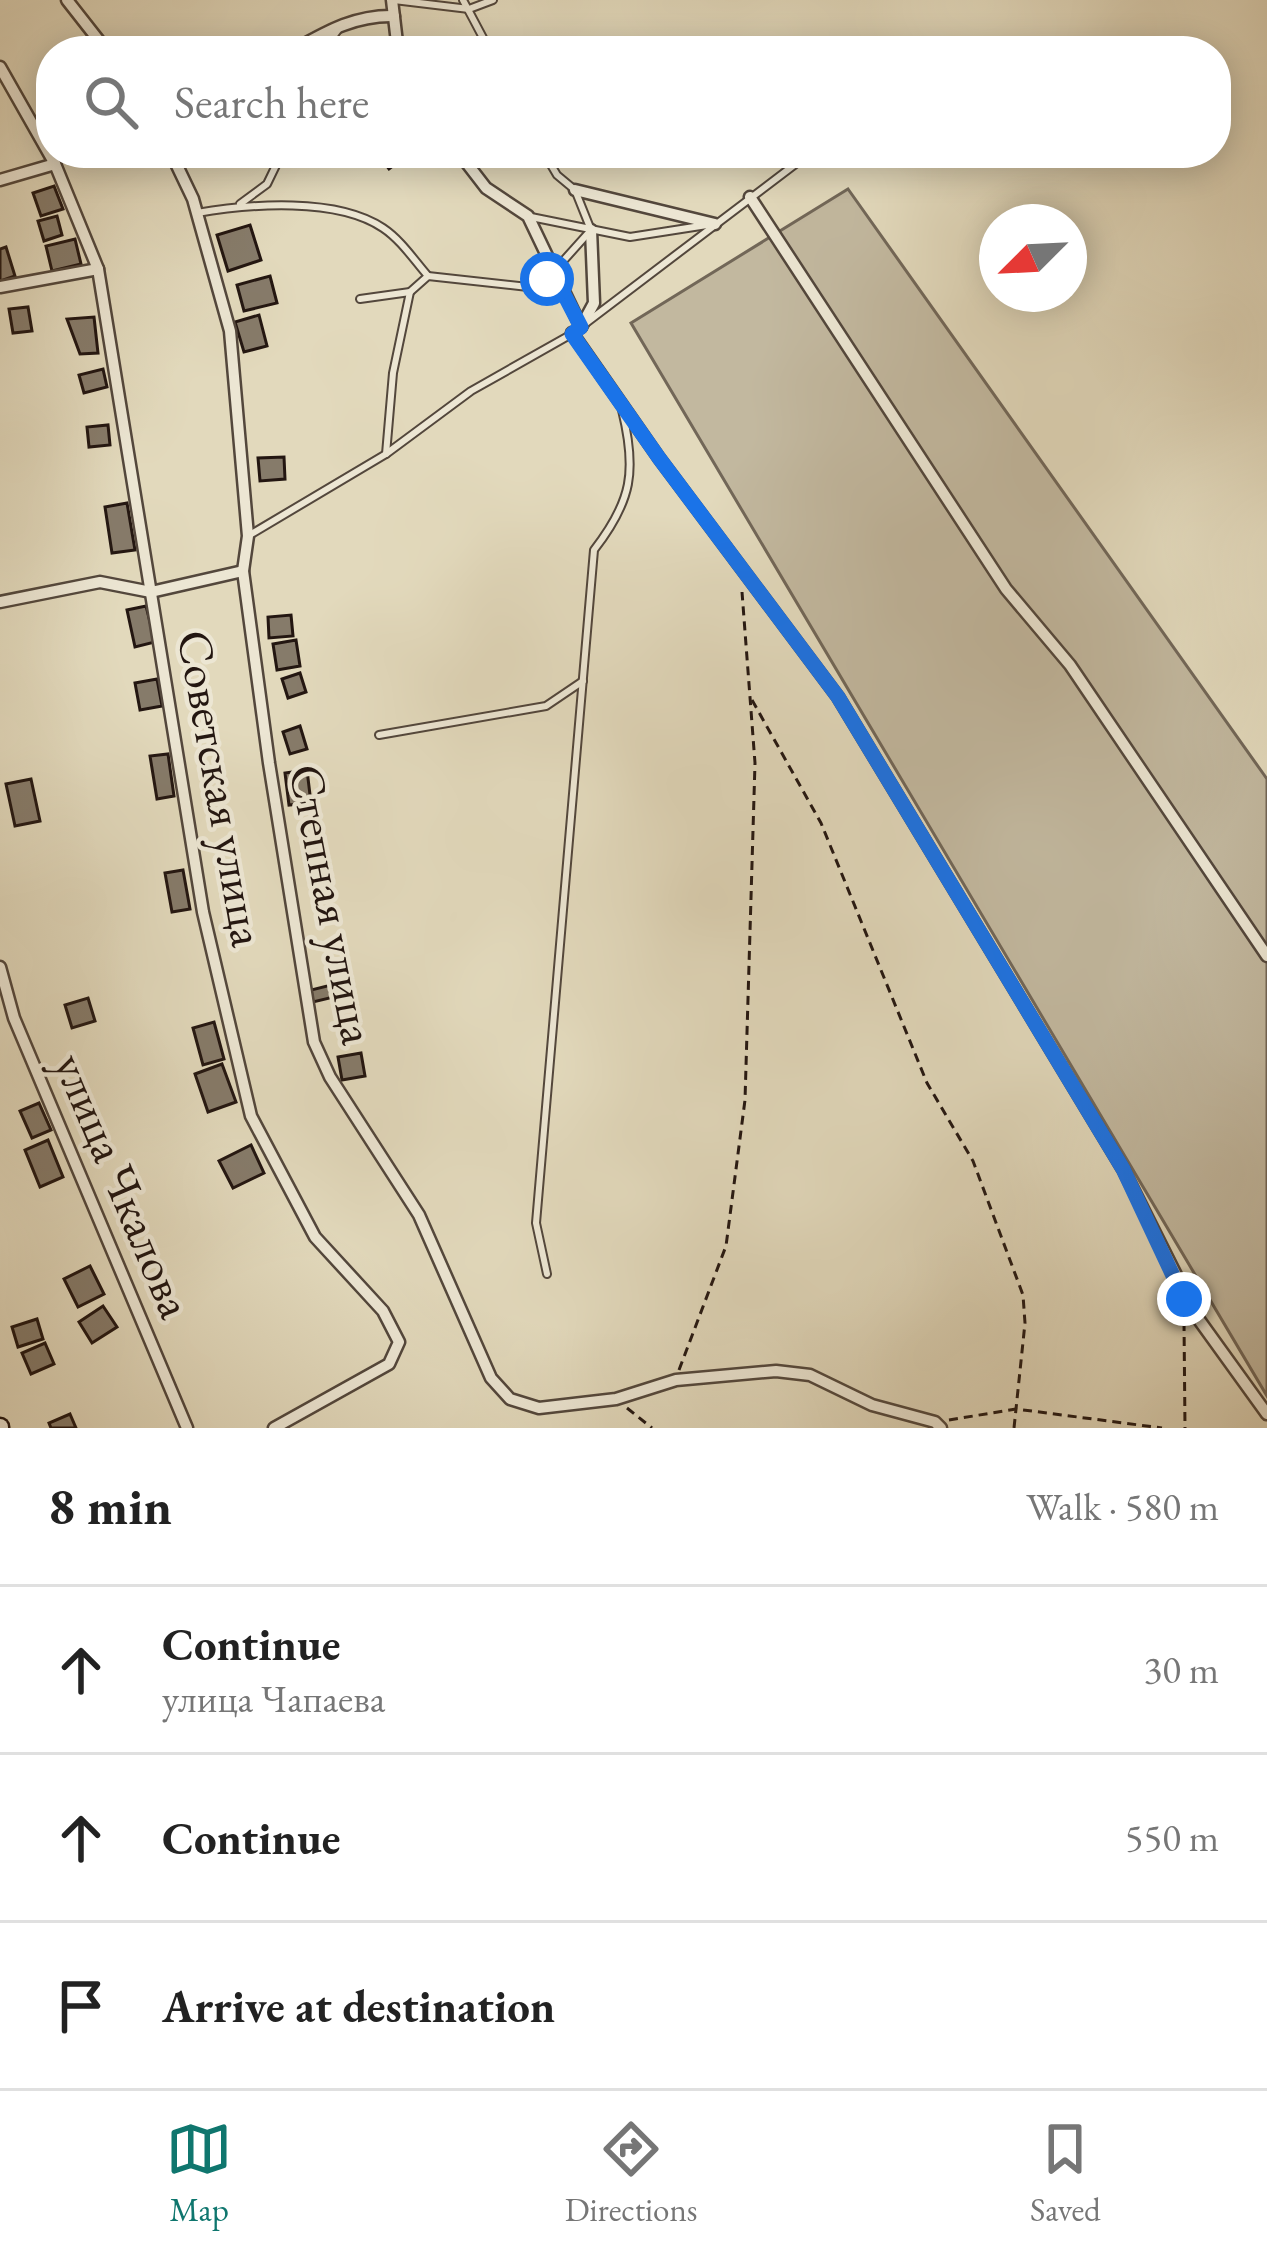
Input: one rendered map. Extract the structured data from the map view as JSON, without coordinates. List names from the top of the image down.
{
  "streets": {
    "street": ["Советская улица", "Степная улица", "улица Чкалова"]
  },
  "north": "bottom left",
  "page": {
    "search": "Search here",
    "heading": ["8 min", "Walk · 580 m"],
    "list": [
      ["Continue", "улица Чапаева", "30 m"],
      ["Continue", "550 m"],
      "Arrive at destination"
    ],
    "nav": ["Map", "Directions", "Saved"]
  }
}
